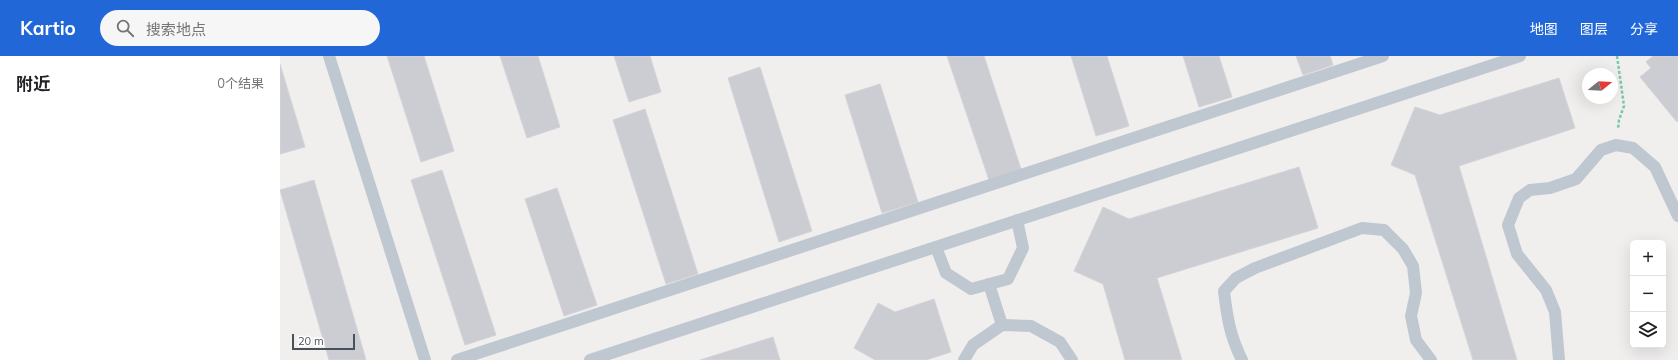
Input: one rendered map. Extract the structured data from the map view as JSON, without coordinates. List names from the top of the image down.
{
  "scale_bar": "20 m",
  "north": "right",
  "page": {
    "header": "Kartio",
    "search": "搜索地点",
    "nav": ["地图", "图层", "分享"],
    "heading": ["附近", "0个结果"],
    "map_buttons": ["+", "−"],
    "scale": "20 m"
  }
}
